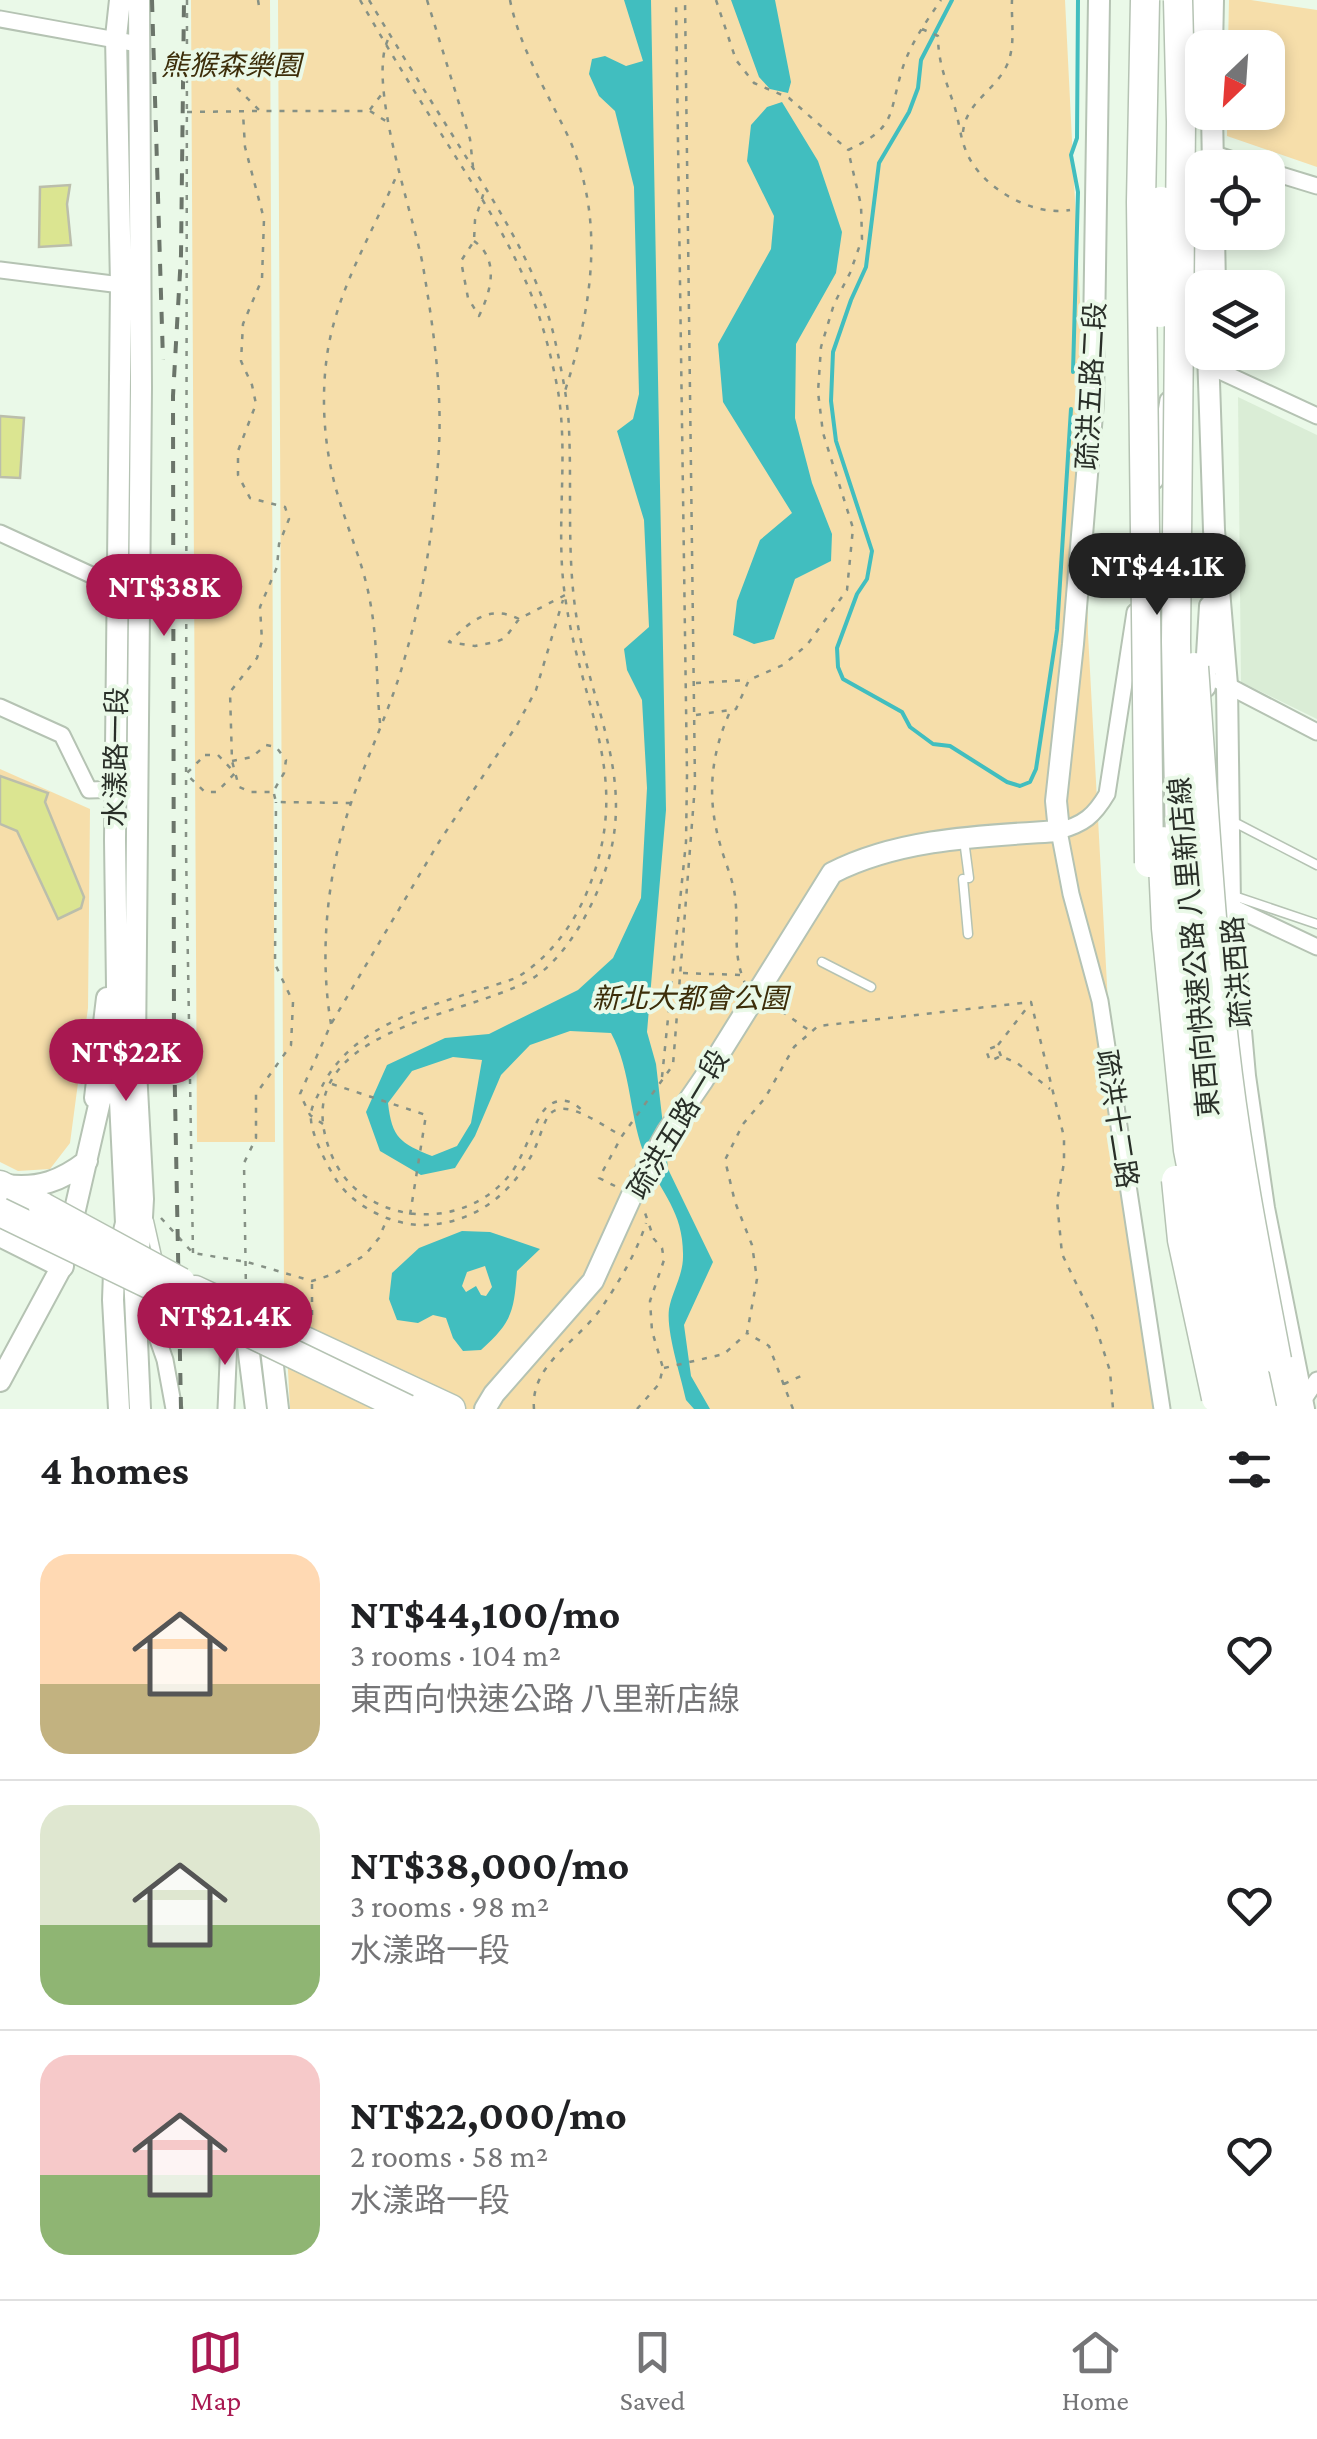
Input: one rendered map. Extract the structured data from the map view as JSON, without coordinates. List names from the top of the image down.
{
  "streets": {
    "highway": ["東西向快速公路 八里新店線"],
    "street": [
      "疏洪五路二段",
      "水漾路一段",
      "疏洪西路",
      "疏洪十二路",
      "疏洪五路一段"
    ]
  },
  "crossings": [
    ["疏洪五路二段", "疏洪十二路"],
    ["疏洪五路二段", "疏洪五路一段"],
    ["疏洪十二路", "疏洪五路一段"]
  ],
  "parks": ["熊猴森樂園", "新北大都會公園"],
  "north": "bottom left",
  "page": {
    "price": [
      "NT$44.1K",
      "NT$38K",
      "NT$22K",
      "NT$21.4K"
    ],
    "heading": "4 homes",
    "list": [
      {
        "name": "NT$44,100/mo",
        "note": "3 rooms · 104 m² · 東西向快速公路 八里新店線"
      },
      {
        "name": "NT$38,000/mo",
        "note": "3 rooms · 98 m² · 水漾路一段"
      },
      {
        "name": "NT$22,000/mo",
        "note": "2 rooms · 58 m² · 水漾路一段"
      }
    ],
    "tabs": ["Map", "Saved", "Home"]
  }
}
